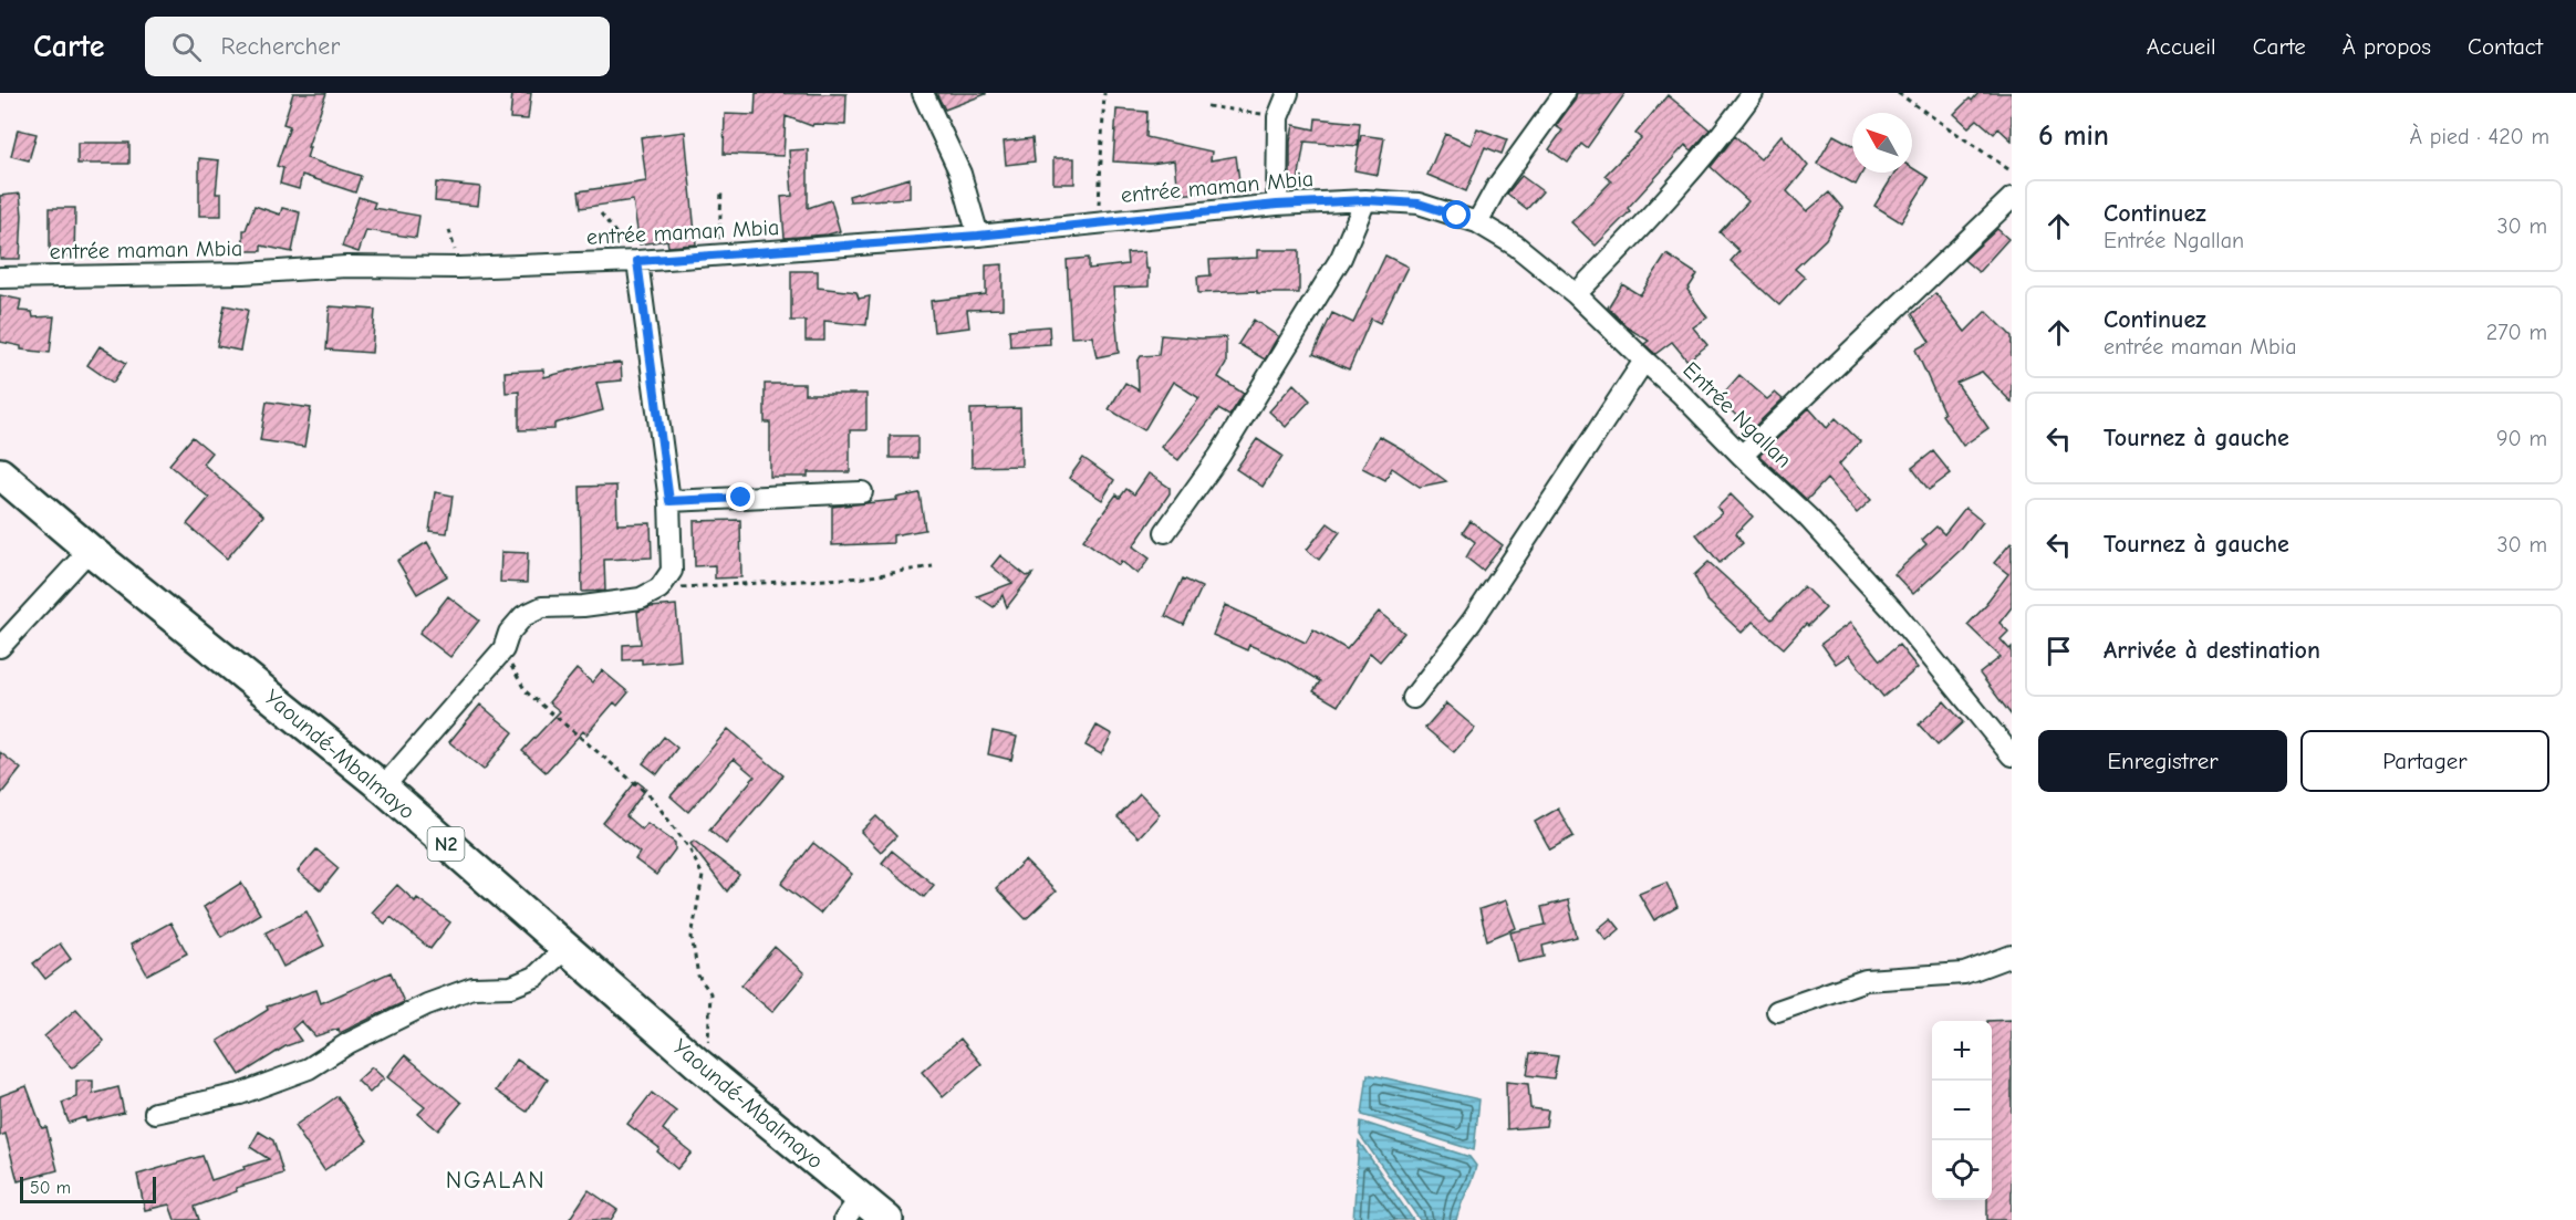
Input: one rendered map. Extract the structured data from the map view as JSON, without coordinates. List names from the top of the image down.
{
  "streets": {
    "highway": ["Yaoundé-Mbalmayo", "N2"],
    "street": ["entrée maman Mbia", "Entrée Ngallan"]
  },
  "crossings": [
    ["entrée maman Mbia", "Entrée Ngallan"]
  ],
  "districts": ["NGALAN"],
  "scale_bar": "50 m",
  "north": "top left",
  "page": {
    "header": "Carte",
    "search": "Rechercher",
    "nav": [
      "Accueil",
      "Carte",
      "À propos",
      "Contact"
    ],
    "heading": ["6 min", "À pied · 420 m"],
    "list": [
      ["Continuez", "Entrée Ngallan", "30 m"],
      ["Continuez", "entrée maman Mbia", "270 m"],
      ["Tournez à gauche", "90 m"],
      ["Tournez à gauche", "30 m"],
      "Arrivée à destination"
    ],
    "buttons": ["Enregistrer", "Partager"],
    "map_buttons": ["+", "−"],
    "scale": "50 m"
  }
}
